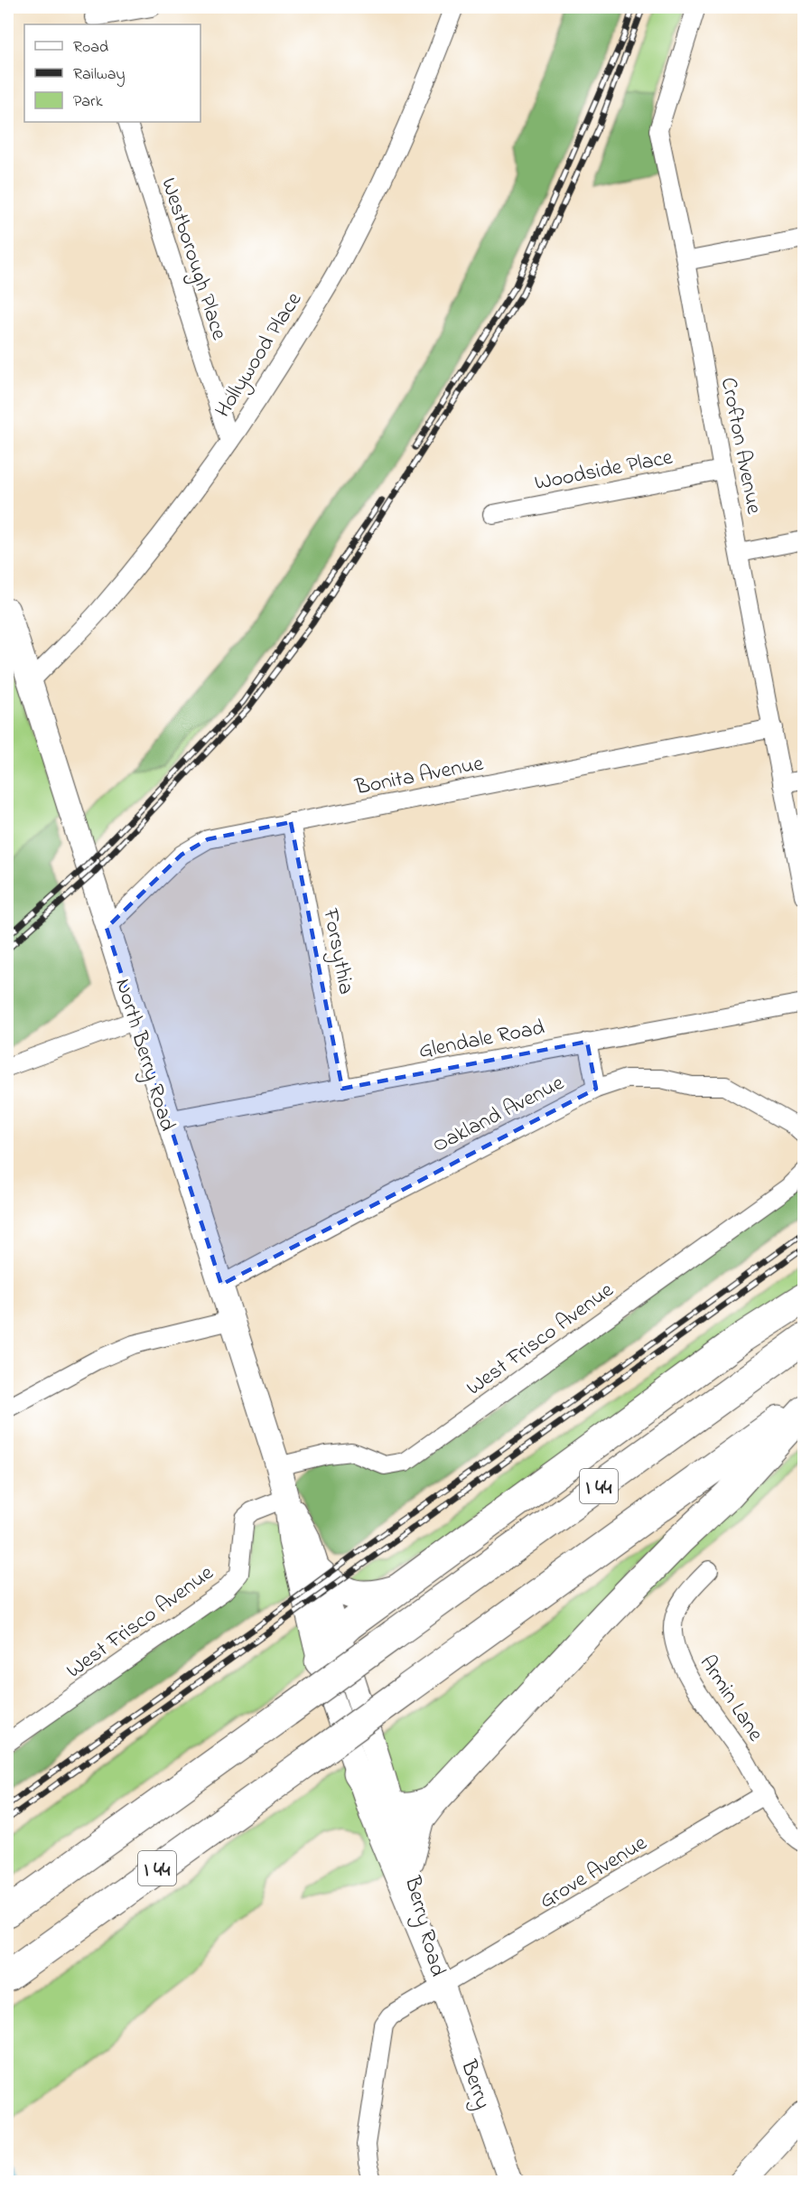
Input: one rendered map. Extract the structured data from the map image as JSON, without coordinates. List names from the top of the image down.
{
  "streets": {
    "highway": ["I 44"],
    "main road": ["North Berry Road", "Berry Road", "Berry"],
    "street": [
      "Westborough Place",
      "Hollywood Place",
      "Crofton Avenue",
      "Woodside Place",
      "Bonita Avenue",
      "Forsythia",
      "Glendale Road",
      "Oakland Avenue",
      "West Frisco Avenue",
      "Armin Lane",
      "Grove Avenue"
    ]
  },
  "crossings": [
    ["Westborough Place", "Hollywood Place"],
    ["Hollywood Place", "North Berry Road"],
    ["Crofton Avenue", "Woodside Place"],
    ["Crofton Avenue", "Bonita Avenue"],
    ["Bonita Avenue", "Forsythia"],
    ["Bonita Avenue", "North Berry Road"],
    ["Forsythia", "Glendale Road"],
    ["Glendale Road", "North Berry Road"],
    ["North Berry Road", "Oakland Avenue"],
    ["North Berry Road", "West Frisco Avenue"],
    ["North Berry Road", "Berry Road"],
    ["Armin Lane", "Grove Avenue"],
    ["Grove Avenue", "Berry Road"],
    ["Grove Avenue", "Berry"],
    ["Berry Road", "Berry"]
  ],
  "legend": ["Road", "Railway", "Park"]
}
